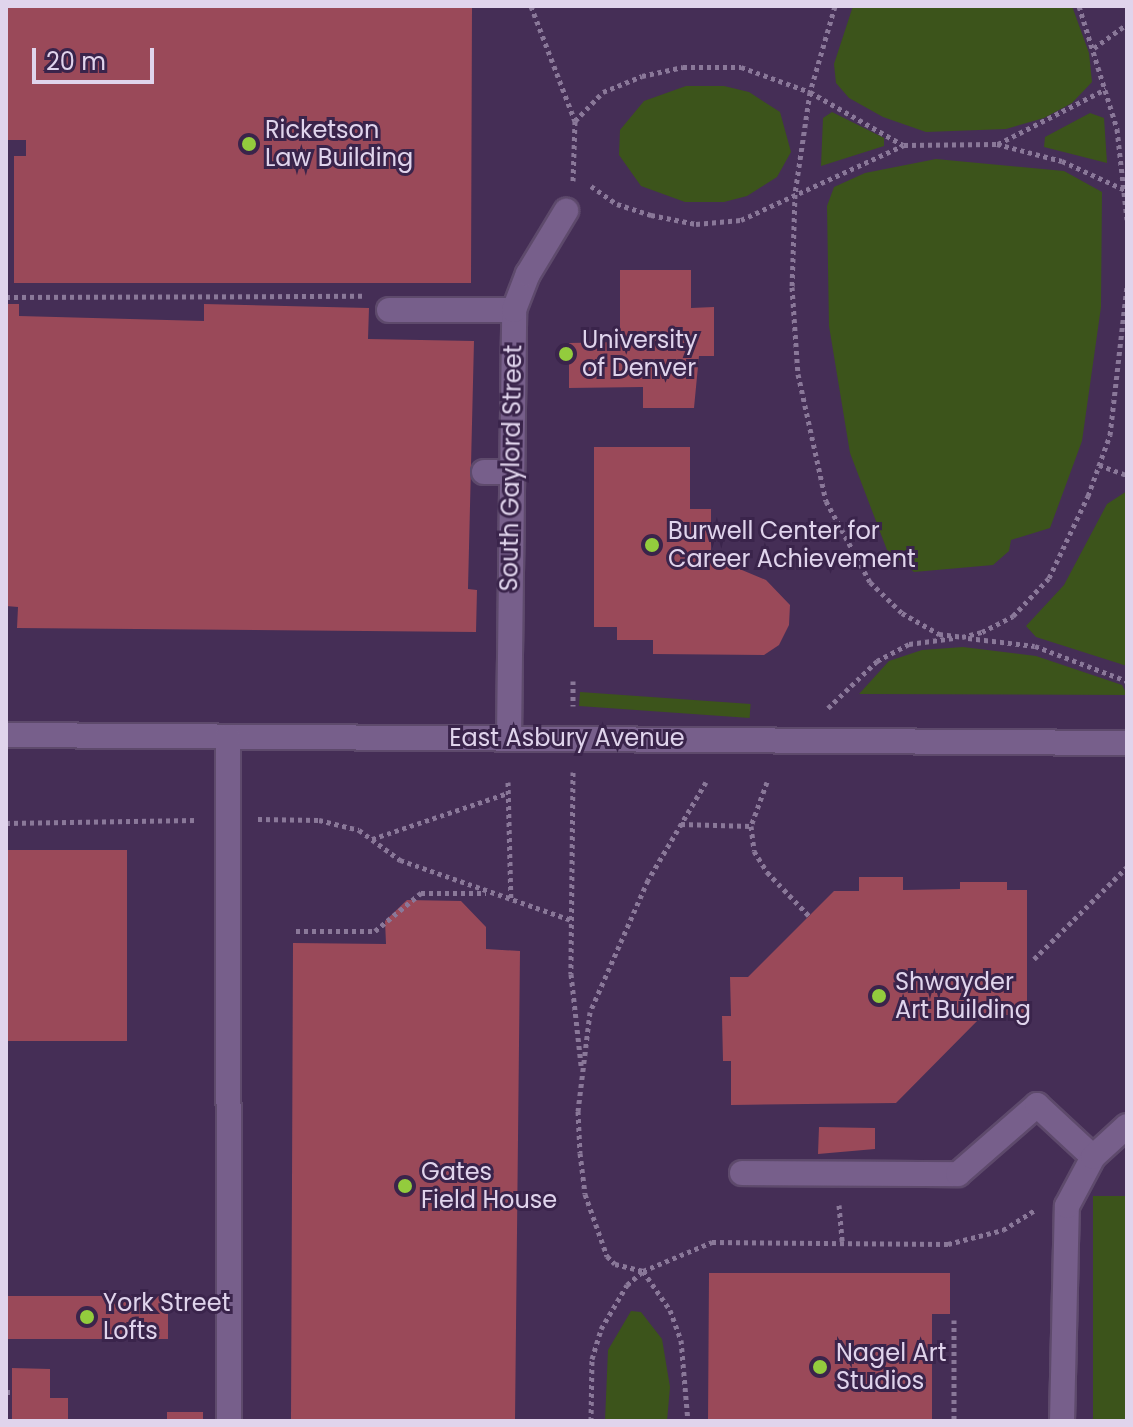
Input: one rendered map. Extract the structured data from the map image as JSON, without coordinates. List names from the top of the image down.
{
  "streets": {
    "street": ["South Gaylord Street", "East Asbury Avenue"]
  },
  "crossings": [
    ["South Gaylord Street", "East Asbury Avenue"]
  ],
  "places": [
    "Ricketson Law Building",
    "University of Denver",
    "Burwell Center for Career Achievement",
    "Shwayder Art Building",
    "Gates Field House",
    "York Street Lofts",
    "Nagel Art Studios"
  ],
  "scale_bar": "20 m"
}
